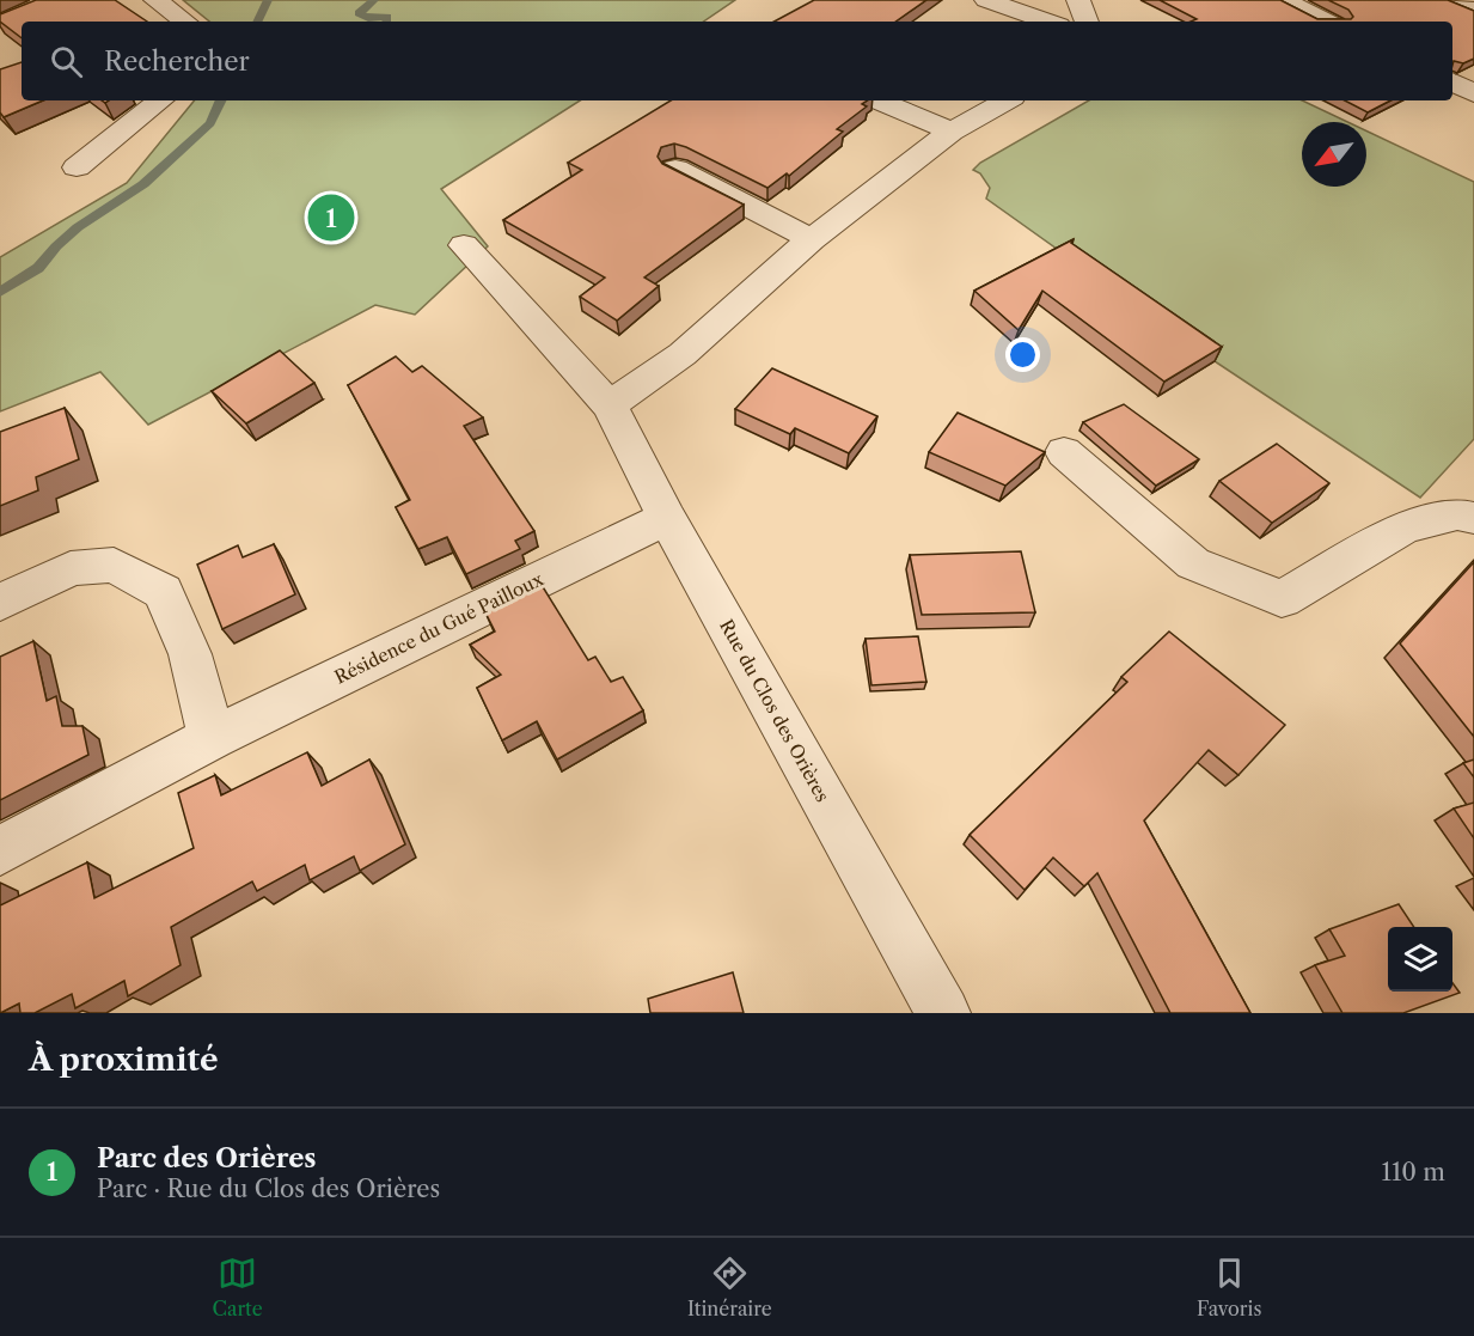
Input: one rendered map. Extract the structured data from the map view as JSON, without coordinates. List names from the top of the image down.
{
  "streets": {
    "street": ["Résidence du Gué Pailloux", "Rue du Clos des Orières"]
  },
  "crossings": [
    ["Résidence du Gué Pailloux", "Rue du Clos des Orières"]
  ],
  "north": "bottom left",
  "page": {
    "search": "Rechercher",
    "pins": "1",
    "heading": "À proximité",
    "list": [
      {
        "mark": "1",
        "name": "Parc des Orières",
        "note": "Parc · Rue du Clos des Orières",
        "value": "110 m"
      }
    ],
    "nav": ["Carte", "Itinéraire", "Favoris"]
  }
}
